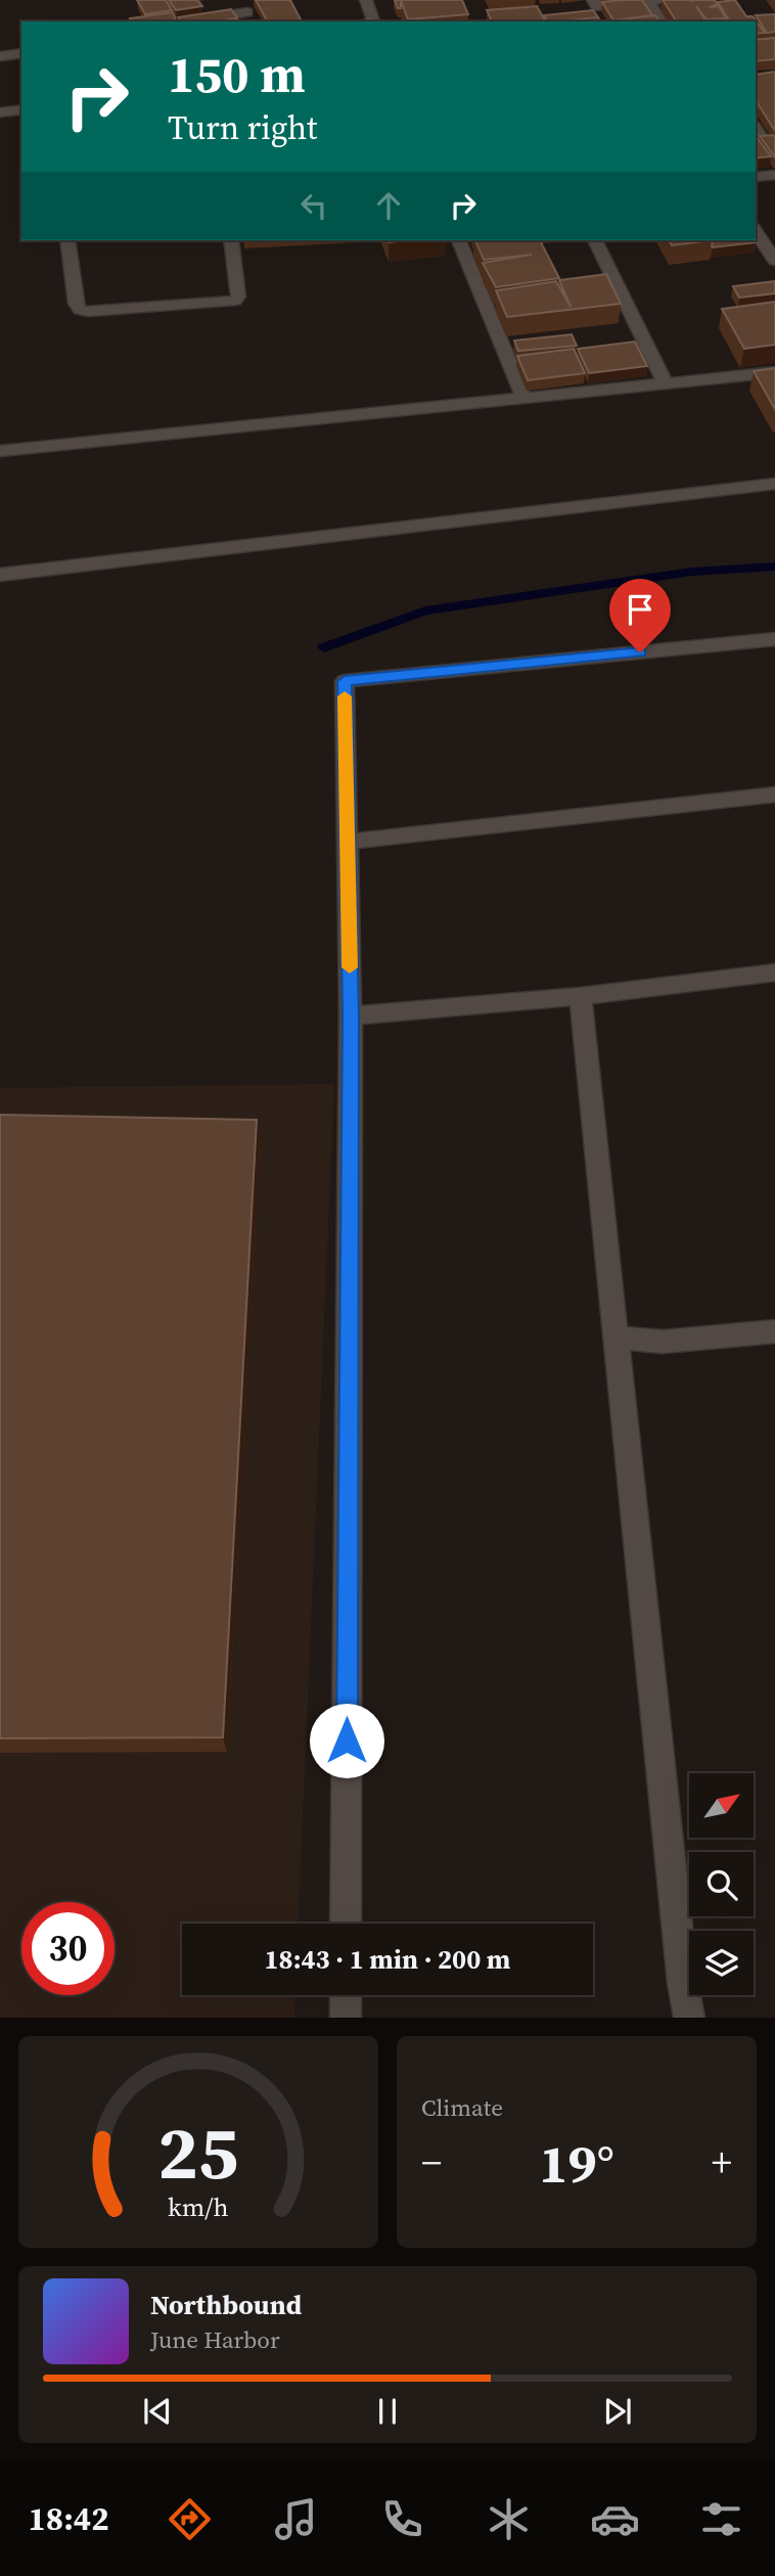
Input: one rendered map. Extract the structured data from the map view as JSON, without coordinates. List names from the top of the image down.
{
  "north": "top right",
  "page": {
    "turn": ["150 m", "Turn right"],
    "limit": "30",
    "trip": "18:43 · 1 min · 200 m",
    "tile": "Climate",
    "heat": ["−", "19°", "+"],
    "song": ["Northbound", "June Harbor"],
    "tabs": "18:42",
    "gauge": ["25", "km/h"]
  }
}
